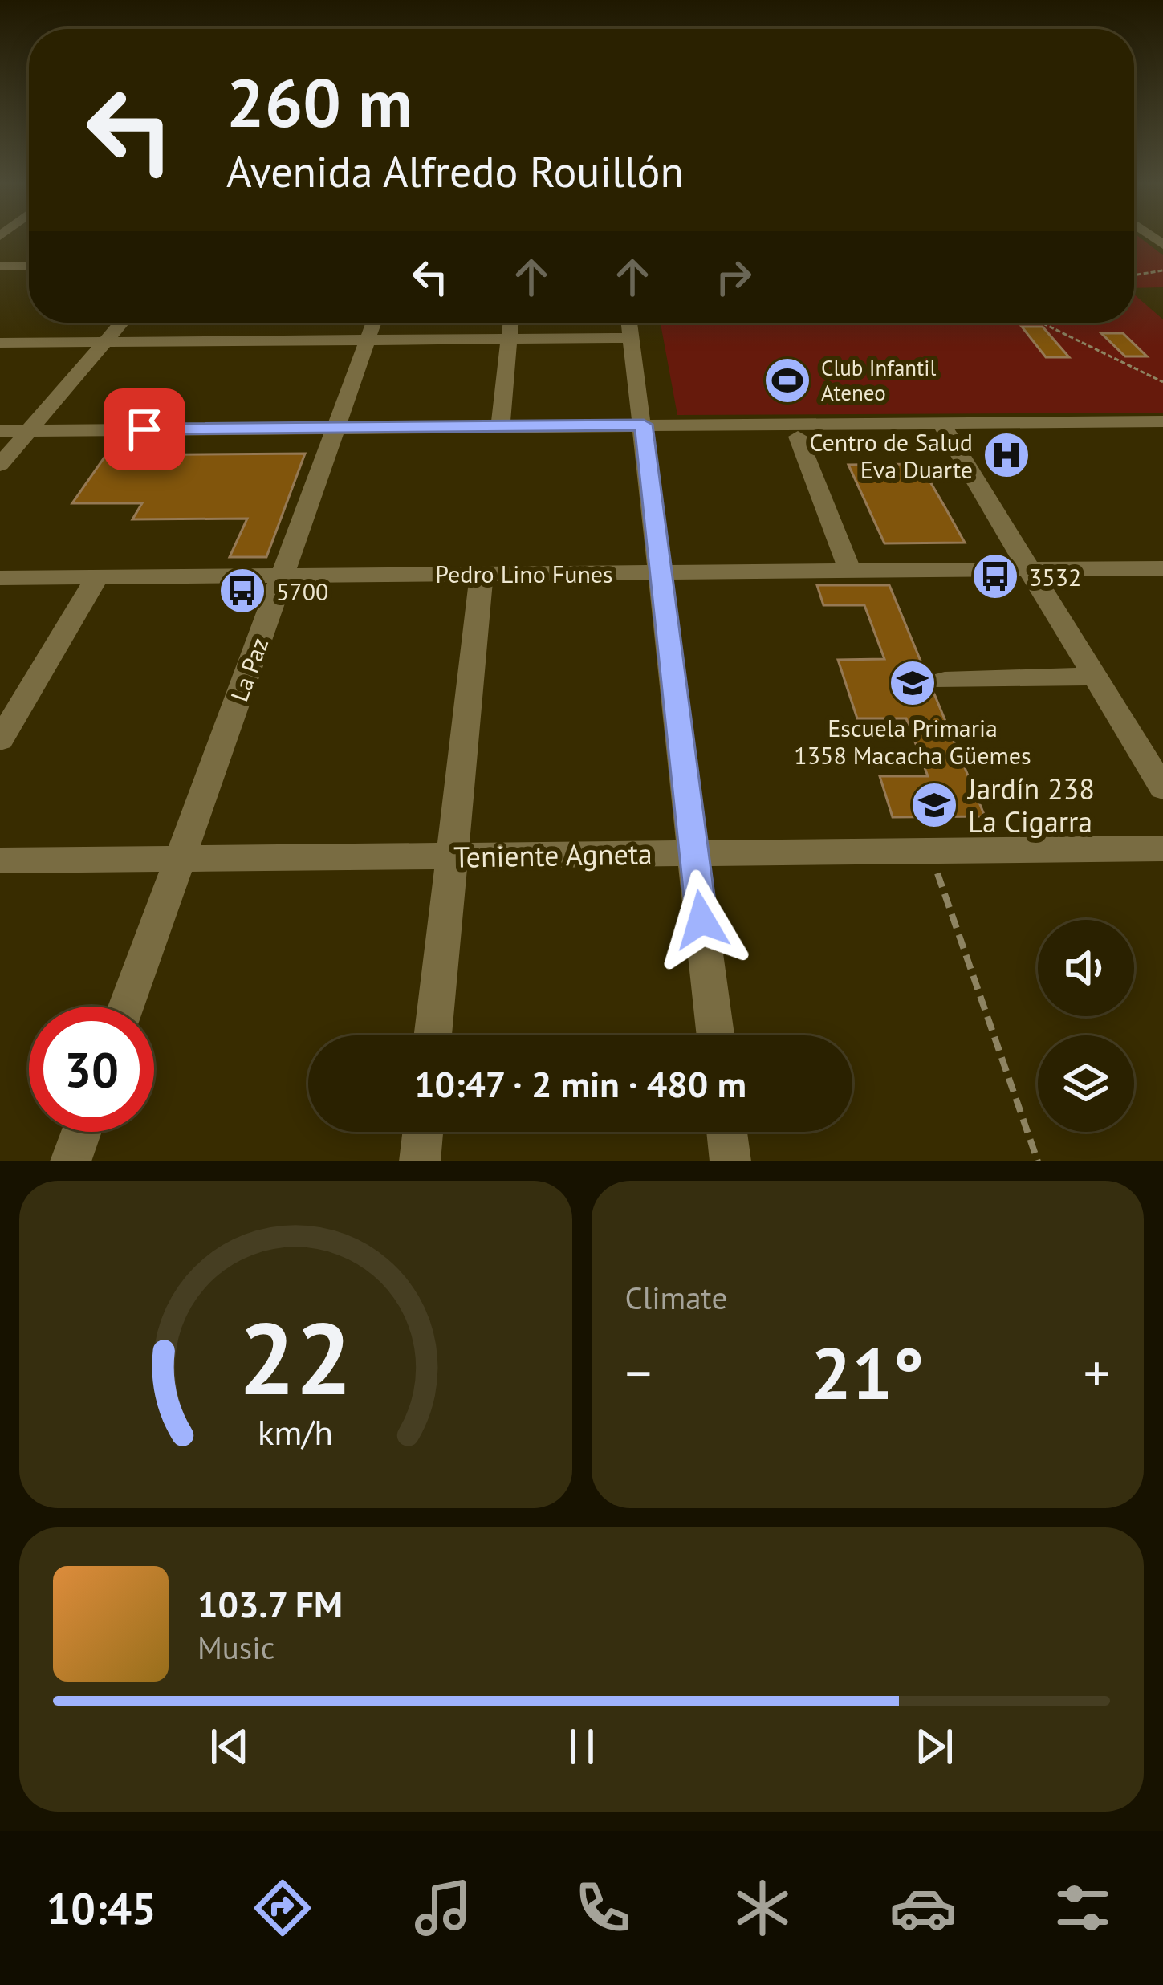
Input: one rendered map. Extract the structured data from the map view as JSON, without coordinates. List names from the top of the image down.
{
  "streets": {
    "street": ["Pedro Lino Funes", "La Paz", "Teniente Agneta"]
  },
  "crossings": [
    ["Pedro Lino Funes", "La Paz"],
    ["La Paz", "Teniente Agneta"]
  ],
  "places": {
    "sports": ["Club Infantil Ateneo"],
    "hospital": ["Centro de Salud Eva Duarte"],
    "bus stop": ["3532", "5700"],
    "school or university": ["Escuela Primaria 1358 Macacha Güemes", "Jardín 238 La Cigarra"]
  },
  "page": {
    "turn": ["260 m", "Avenida Alfredo Rouillón"],
    "limit": "30",
    "trip": "10:47 · 2 min · 480 m",
    "tile": "Climate",
    "heat": ["−", "21°", "+"],
    "song": ["103.7 FM", "Music"],
    "tabs": "10:45",
    "gauge": ["22", "km/h"]
  }
}
